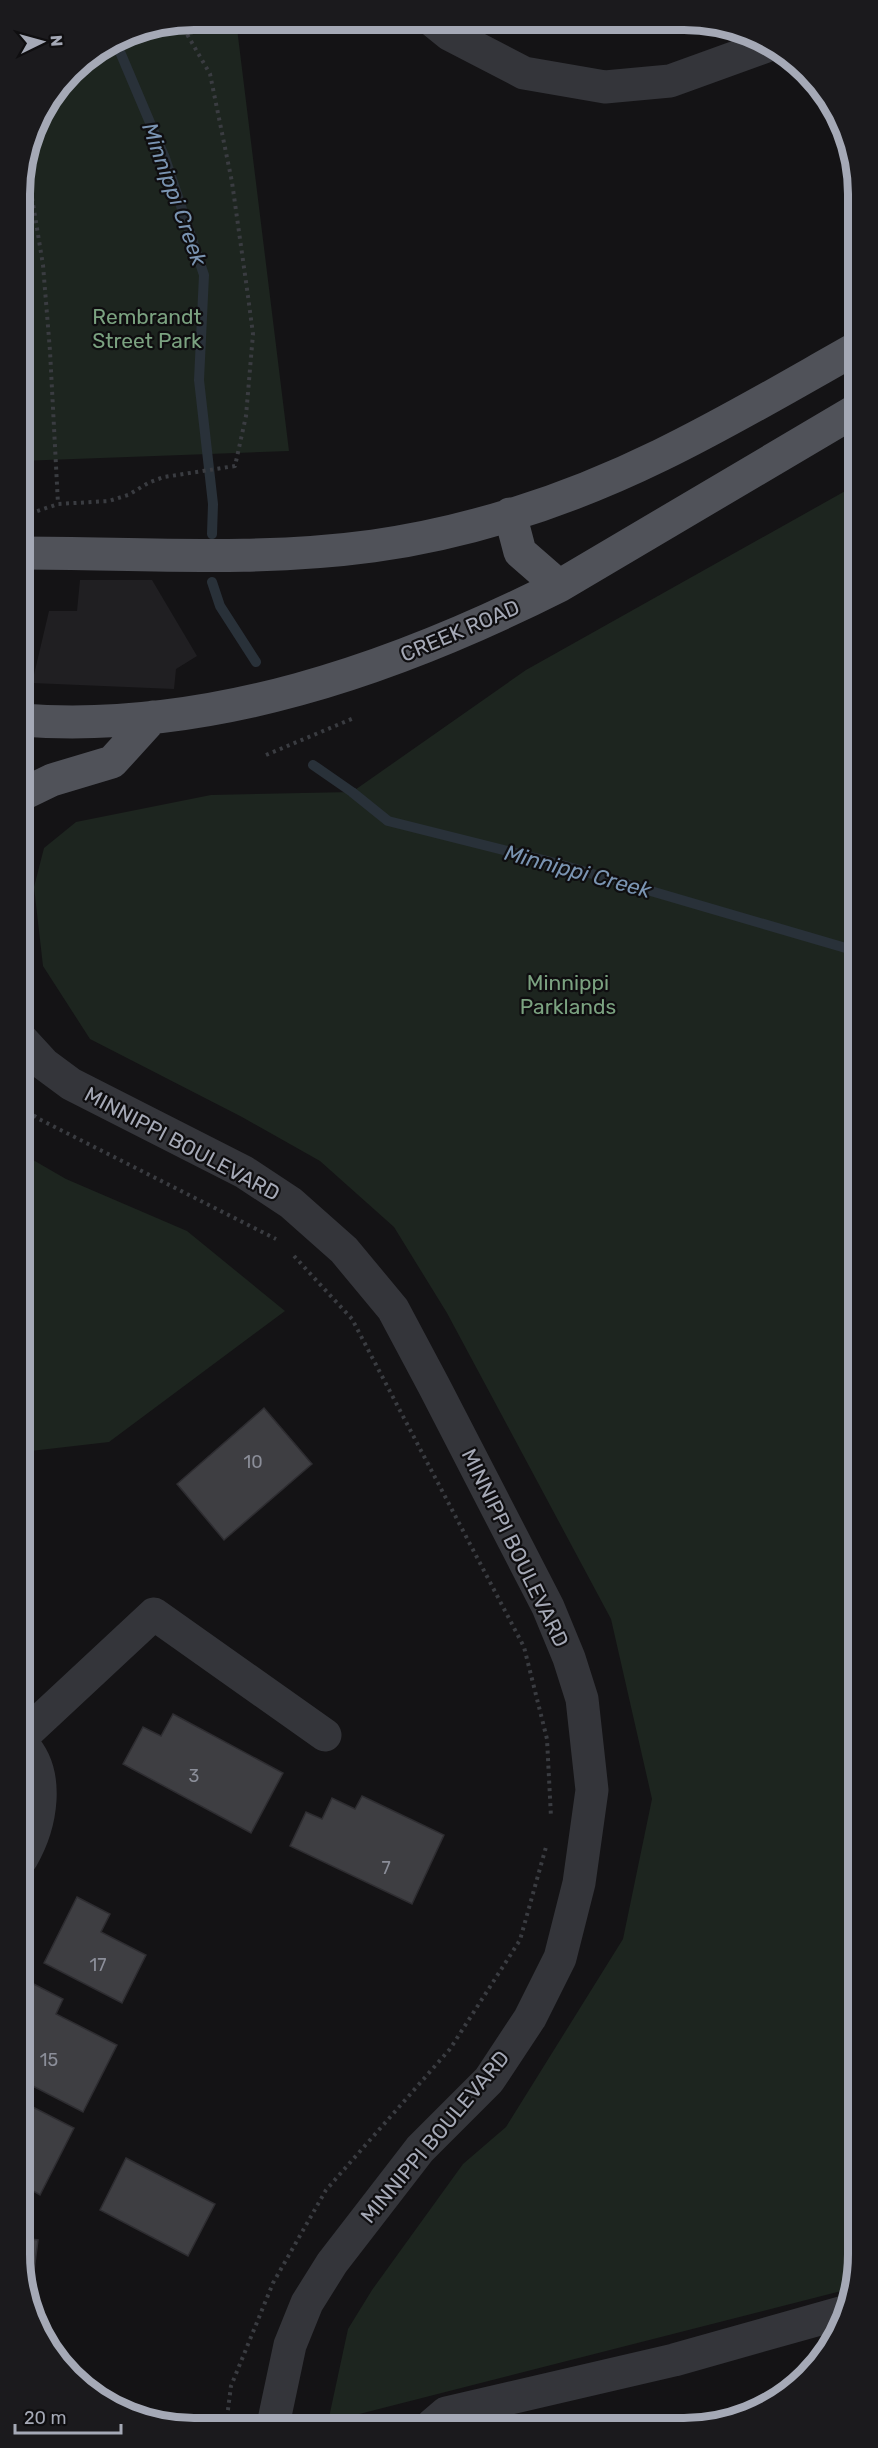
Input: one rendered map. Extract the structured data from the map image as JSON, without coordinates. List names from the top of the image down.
{
  "streets": {
    "main road": ["CREEK ROAD"],
    "street": ["MINNIPPI BOULEVARD"]
  },
  "water": ["Minnippi Creek"],
  "parks": ["Rembrandt Street Park", "Minnippi Parklands"],
  "house_numbers": [
    "10",
    "3",
    "7",
    "17",
    "15"
  ],
  "scale_bar": "20 m",
  "north": "right"
}
